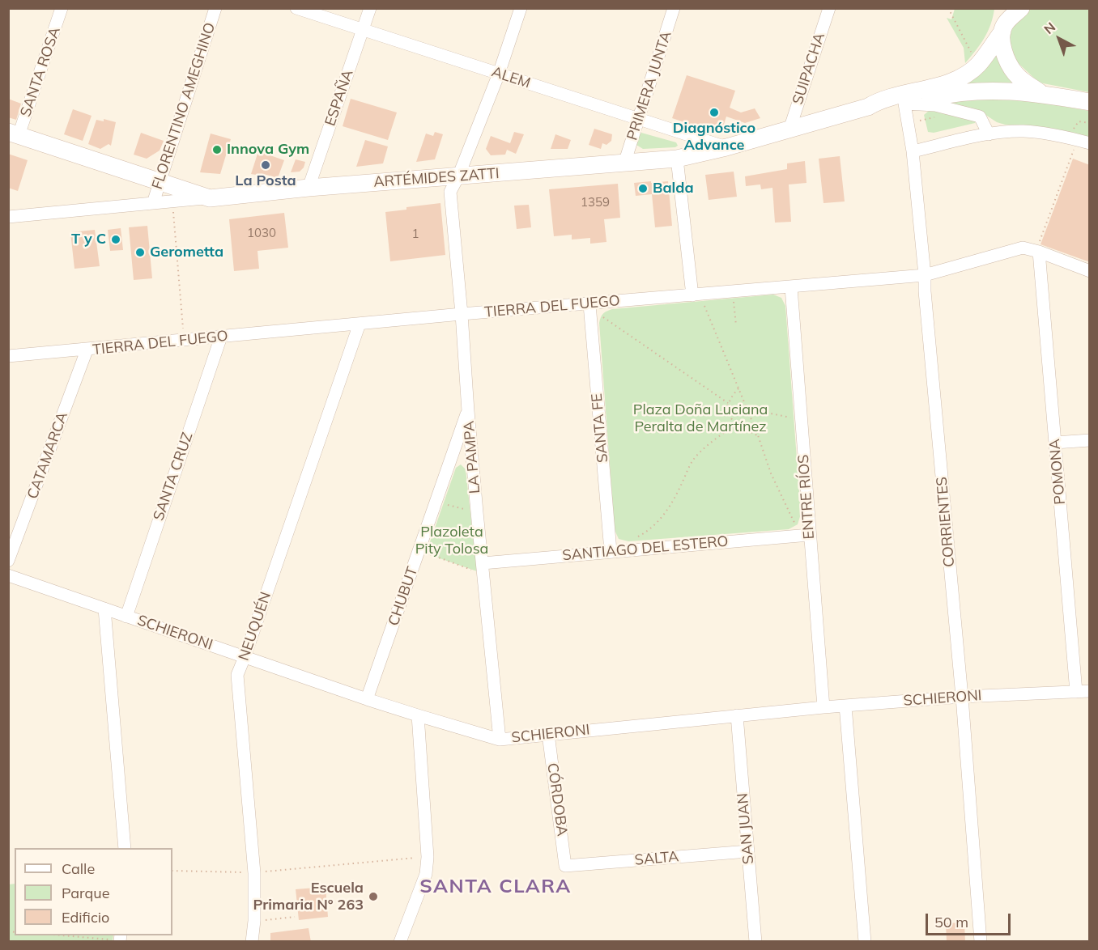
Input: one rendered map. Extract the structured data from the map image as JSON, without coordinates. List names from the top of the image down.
{
  "streets": {
    "main road": ["ARTÉMIDES ZATTI"],
    "street": [
      "SUIPACHA",
      "SANTA ROSA",
      "ALEM",
      "PRIMERA JUNTA",
      "ESPAÑA",
      "FLORENTINO AMEGHINO",
      "TIERRA DEL FUEGO",
      "SANTA FE",
      "CATAMARCA",
      "LA PAMPA",
      "POMONA",
      "SANTA CRUZ",
      "ENTRE RÍOS",
      "CORRIENTES",
      "SANTIAGO DEL ESTERO",
      "CHUBUT",
      "NEUQUÉN",
      "SCHIERONI",
      "CÓRDOBA",
      "SAN JUAN",
      "SALTA"
    ]
  },
  "crossings": [
    ["SUIPACHA", "ARTÉMIDES ZATTI"],
    ["SANTA ROSA", "ARTÉMIDES ZATTI"],
    ["ALEM", "PRIMERA JUNTA"],
    ["ALEM", "ESPAÑA"],
    ["ALEM", "ARTÉMIDES ZATTI"],
    ["ALEM", "LA PAMPA"],
    ["PRIMERA JUNTA", "ARTÉMIDES ZATTI"],
    ["ESPAÑA", "ARTÉMIDES ZATTI"],
    ["FLORENTINO AMEGHINO", "ARTÉMIDES ZATTI"],
    ["ARTÉMIDES ZATTI", "LA PAMPA"],
    ["ARTÉMIDES ZATTI", "CORRIENTES"],
    ["TIERRA DEL FUEGO", "SANTA FE"],
    ["TIERRA DEL FUEGO", "CATAMARCA"],
    ["TIERRA DEL FUEGO", "LA PAMPA"],
    ["TIERRA DEL FUEGO", "POMONA"],
    ["TIERRA DEL FUEGO", "SANTA CRUZ"],
    ["TIERRA DEL FUEGO", "ENTRE RÍOS"],
    ["TIERRA DEL FUEGO", "CORRIENTES"],
    ["TIERRA DEL FUEGO", "NEUQUÉN"],
    ["SANTA FE", "SANTIAGO DEL ESTERO"],
    ["LA PAMPA", "SANTIAGO DEL ESTERO"],
    ["LA PAMPA", "CHUBUT"],
    ["LA PAMPA", "SCHIERONI"],
    ["POMONA", "SCHIERONI"],
    ["SANTA CRUZ", "SCHIERONI"],
    ["ENTRE RÍOS", "SANTIAGO DEL ESTERO"],
    ["ENTRE RÍOS", "SCHIERONI"],
    ["CORRIENTES", "SCHIERONI"],
    ["CHUBUT", "SCHIERONI"],
    ["NEUQUÉN", "SCHIERONI"],
    ["SCHIERONI", "CÓRDOBA"],
    ["SCHIERONI", "SAN JUAN"],
    ["CÓRDOBA", "SALTA"],
    ["SAN JUAN", "SALTA"]
  ],
  "districts": ["SANTA CLARA"],
  "parks": ["Plaza Doña Luciana Peralta de Martínez", "Plazoleta Pity Tolosa"],
  "places": [
    "Diagnóstico Advance",
    "Innova Gym",
    "La Posta",
    "Balda",
    "T y C",
    "Gerometta",
    "Escuela Primaria N° 263"
  ],
  "house_numbers": ["1359", "1030", "1"],
  "legend": ["Calle", "Parque", "Edificio"],
  "scale_bar": "50 m",
  "north": "top left"
}
